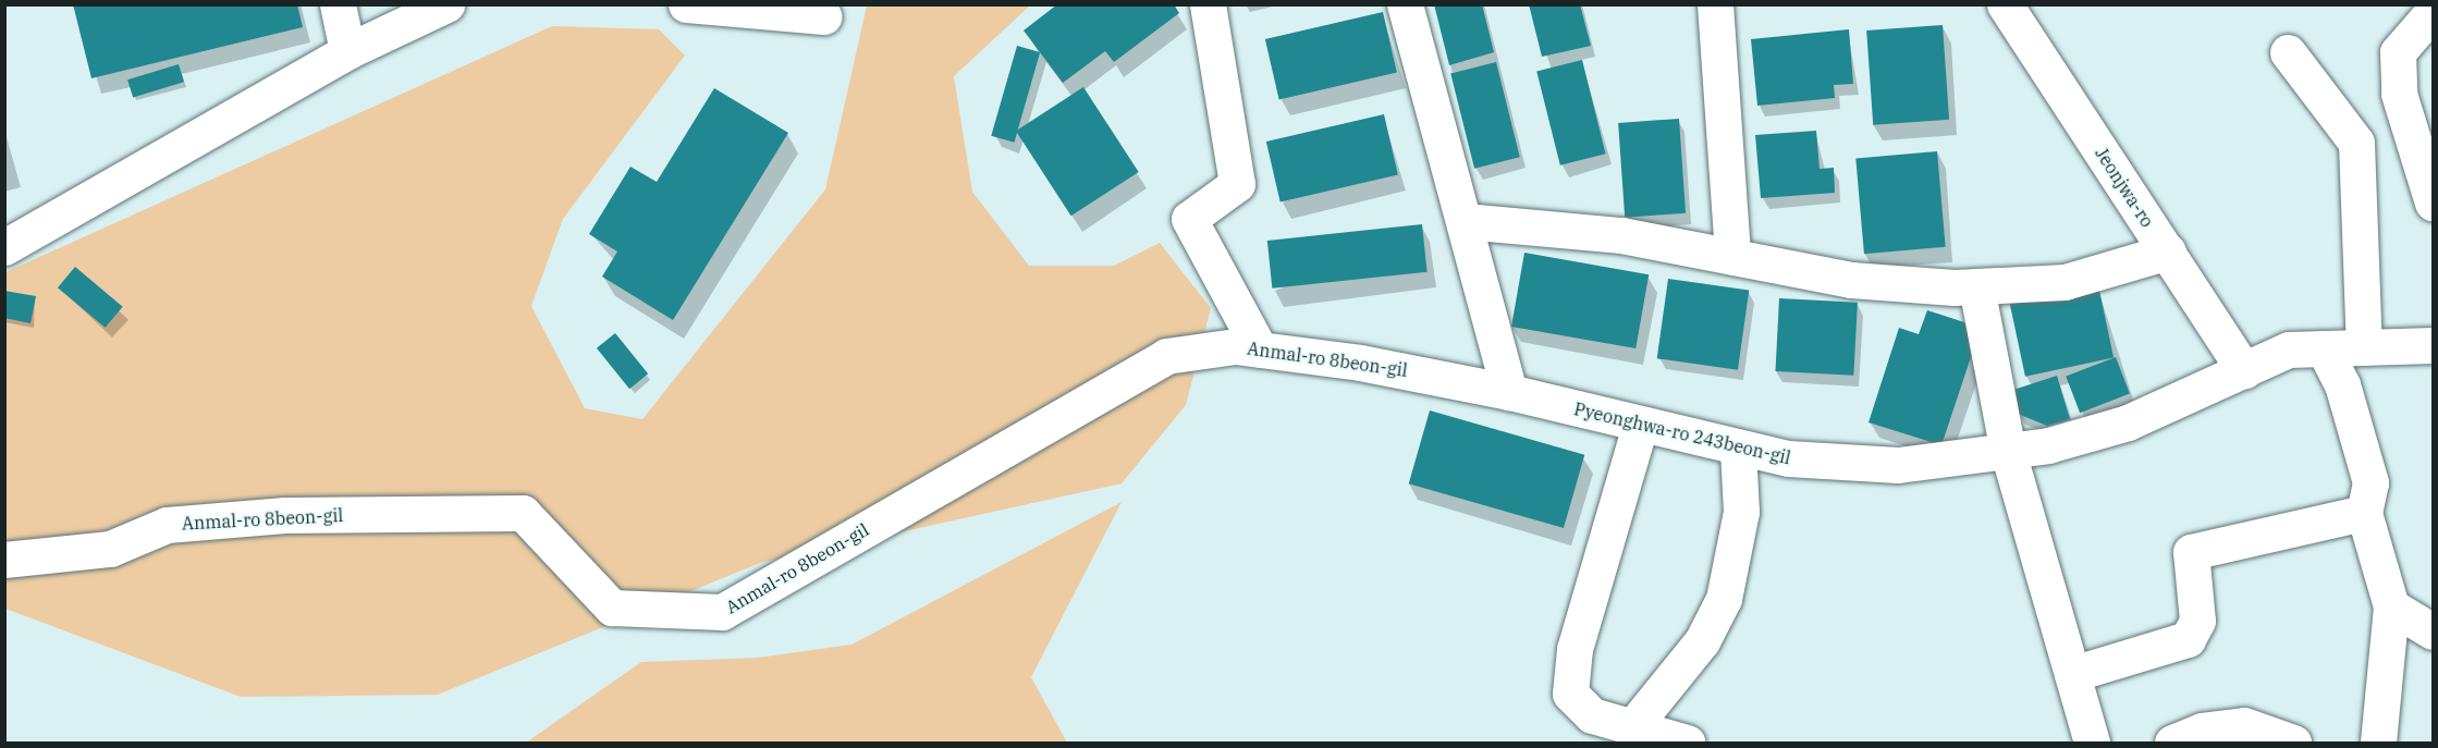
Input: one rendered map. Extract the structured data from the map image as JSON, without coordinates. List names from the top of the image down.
{
  "streets": {
    "street": ["Jeonjwa-ro", "Anmal-ro 8beon-gil", "Pyeonghwa-ro 243beon-gil"]
  },
  "crossings": [
    ["Jeonjwa-ro", "Pyeonghwa-ro 243beon-gil"],
    ["Anmal-ro 8beon-gil", "Pyeonghwa-ro 243beon-gil"]
  ]
}
